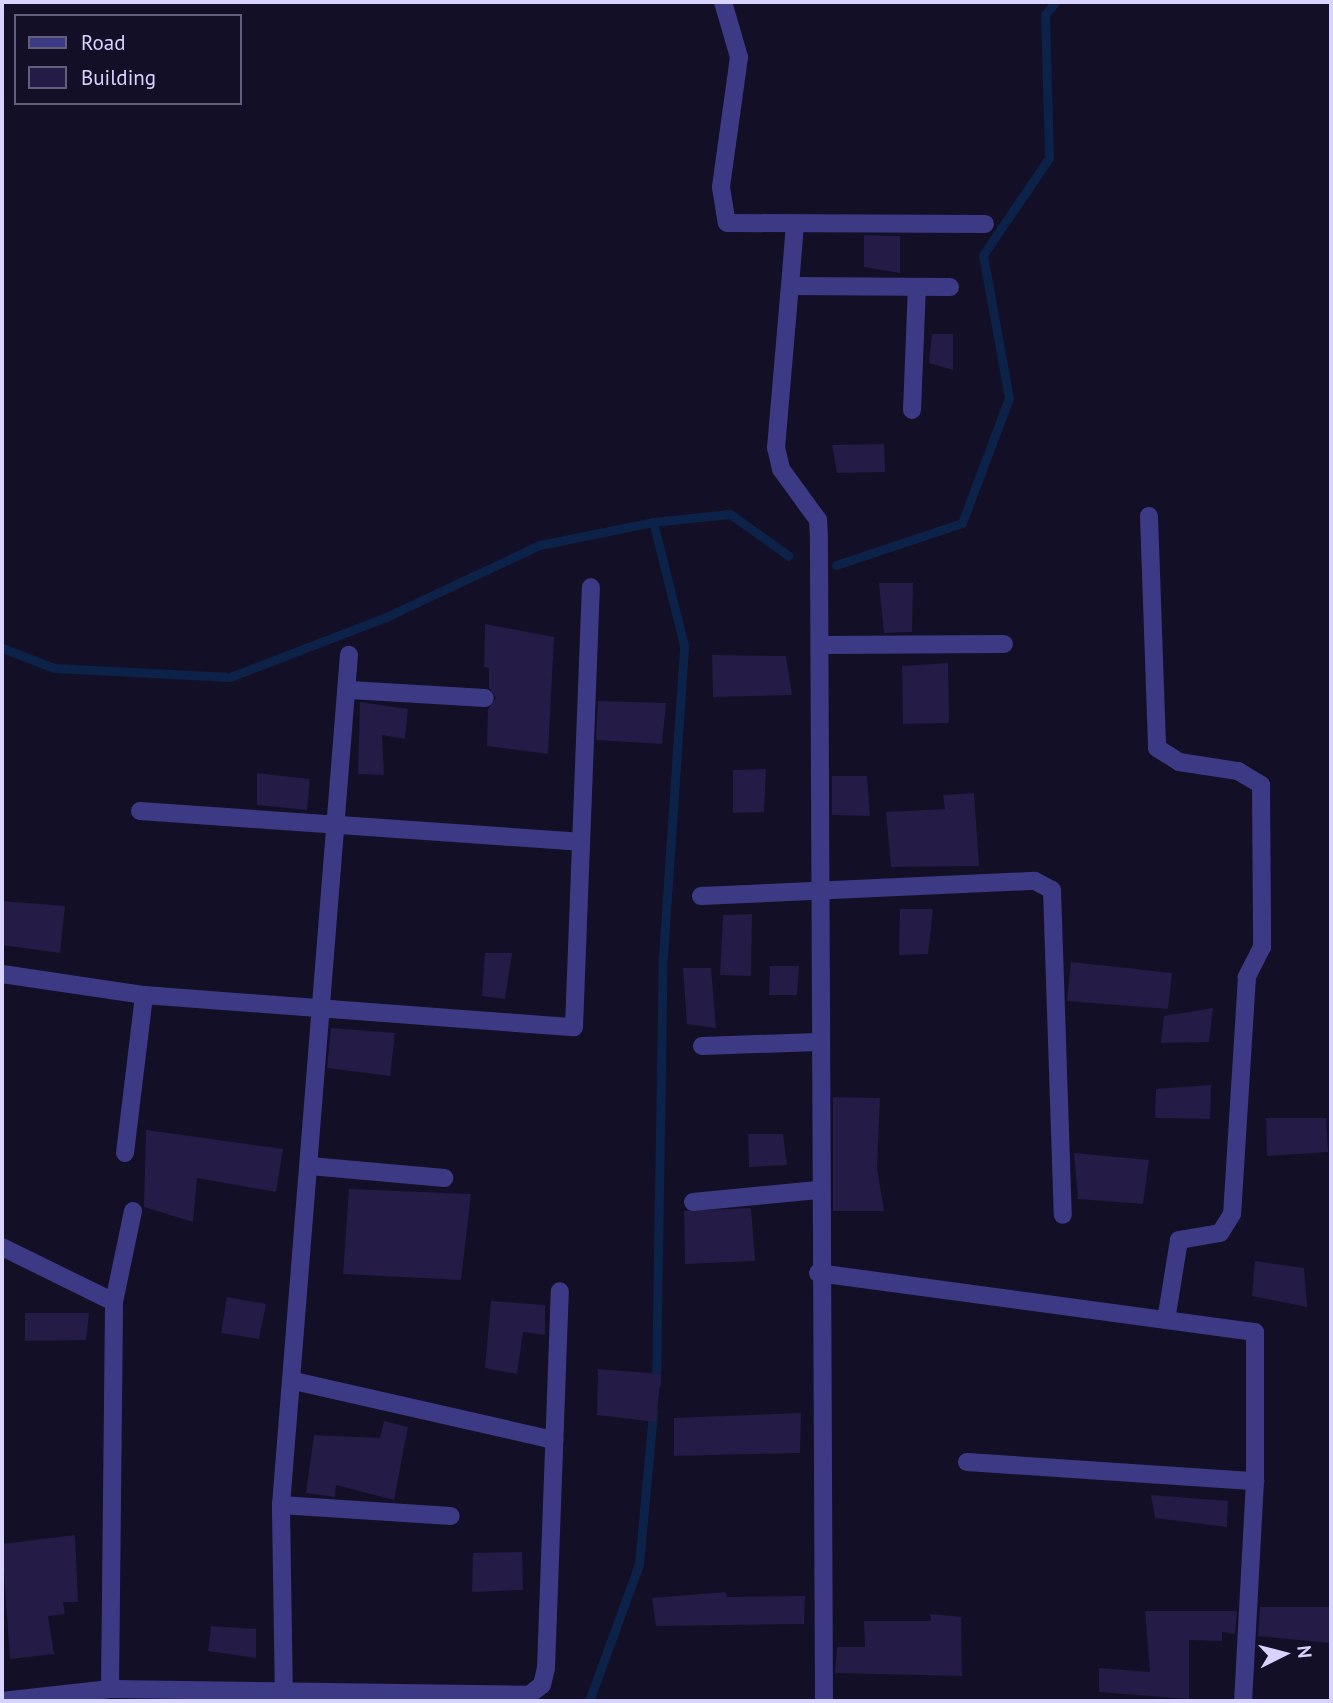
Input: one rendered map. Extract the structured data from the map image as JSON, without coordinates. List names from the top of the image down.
{
  "legend": ["Road", "Building"],
  "north": "right"
}
